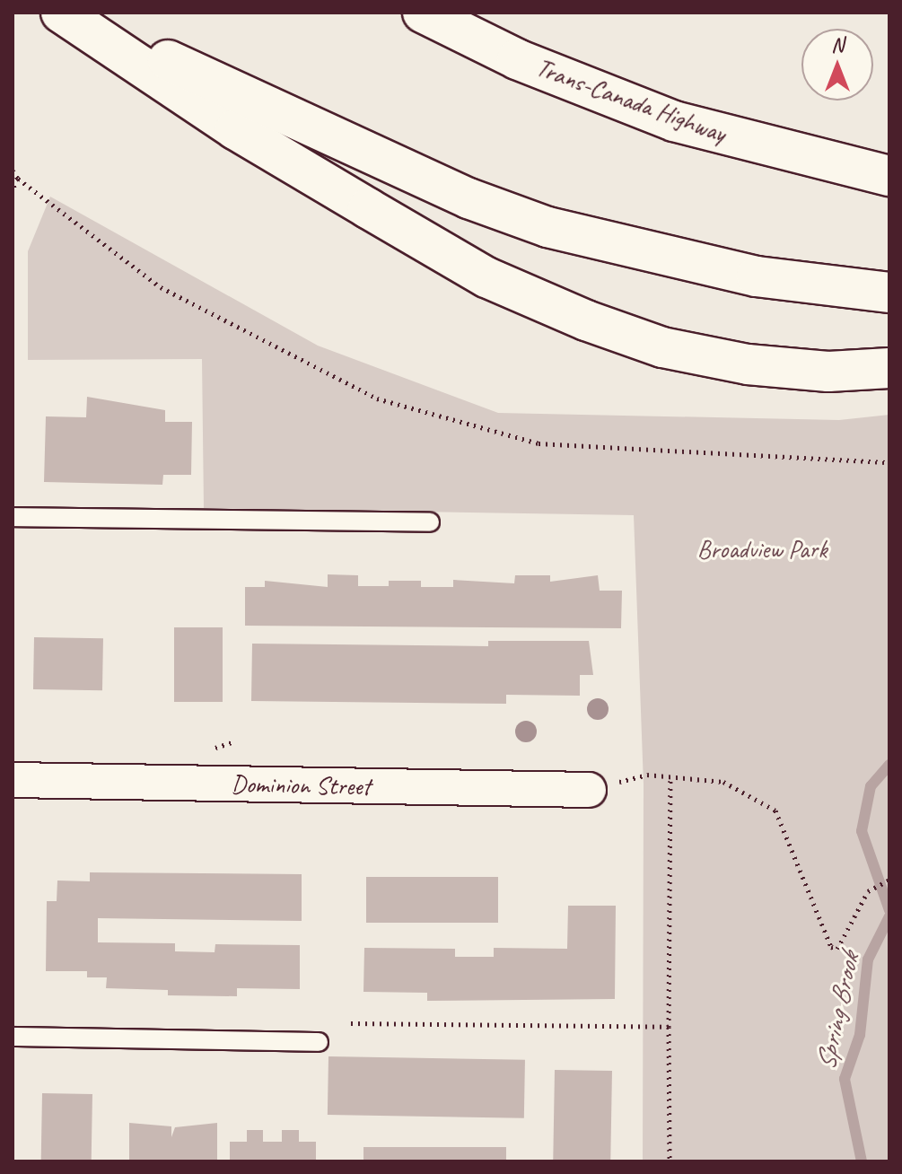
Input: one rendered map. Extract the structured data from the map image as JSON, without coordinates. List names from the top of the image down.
{
  "streets": {
    "highway": ["Trans-Canada Highway"],
    "street": ["Dominion Street"]
  },
  "water": ["Spring Brook"],
  "parks": ["Broadview Park"],
  "north": "top"
}
